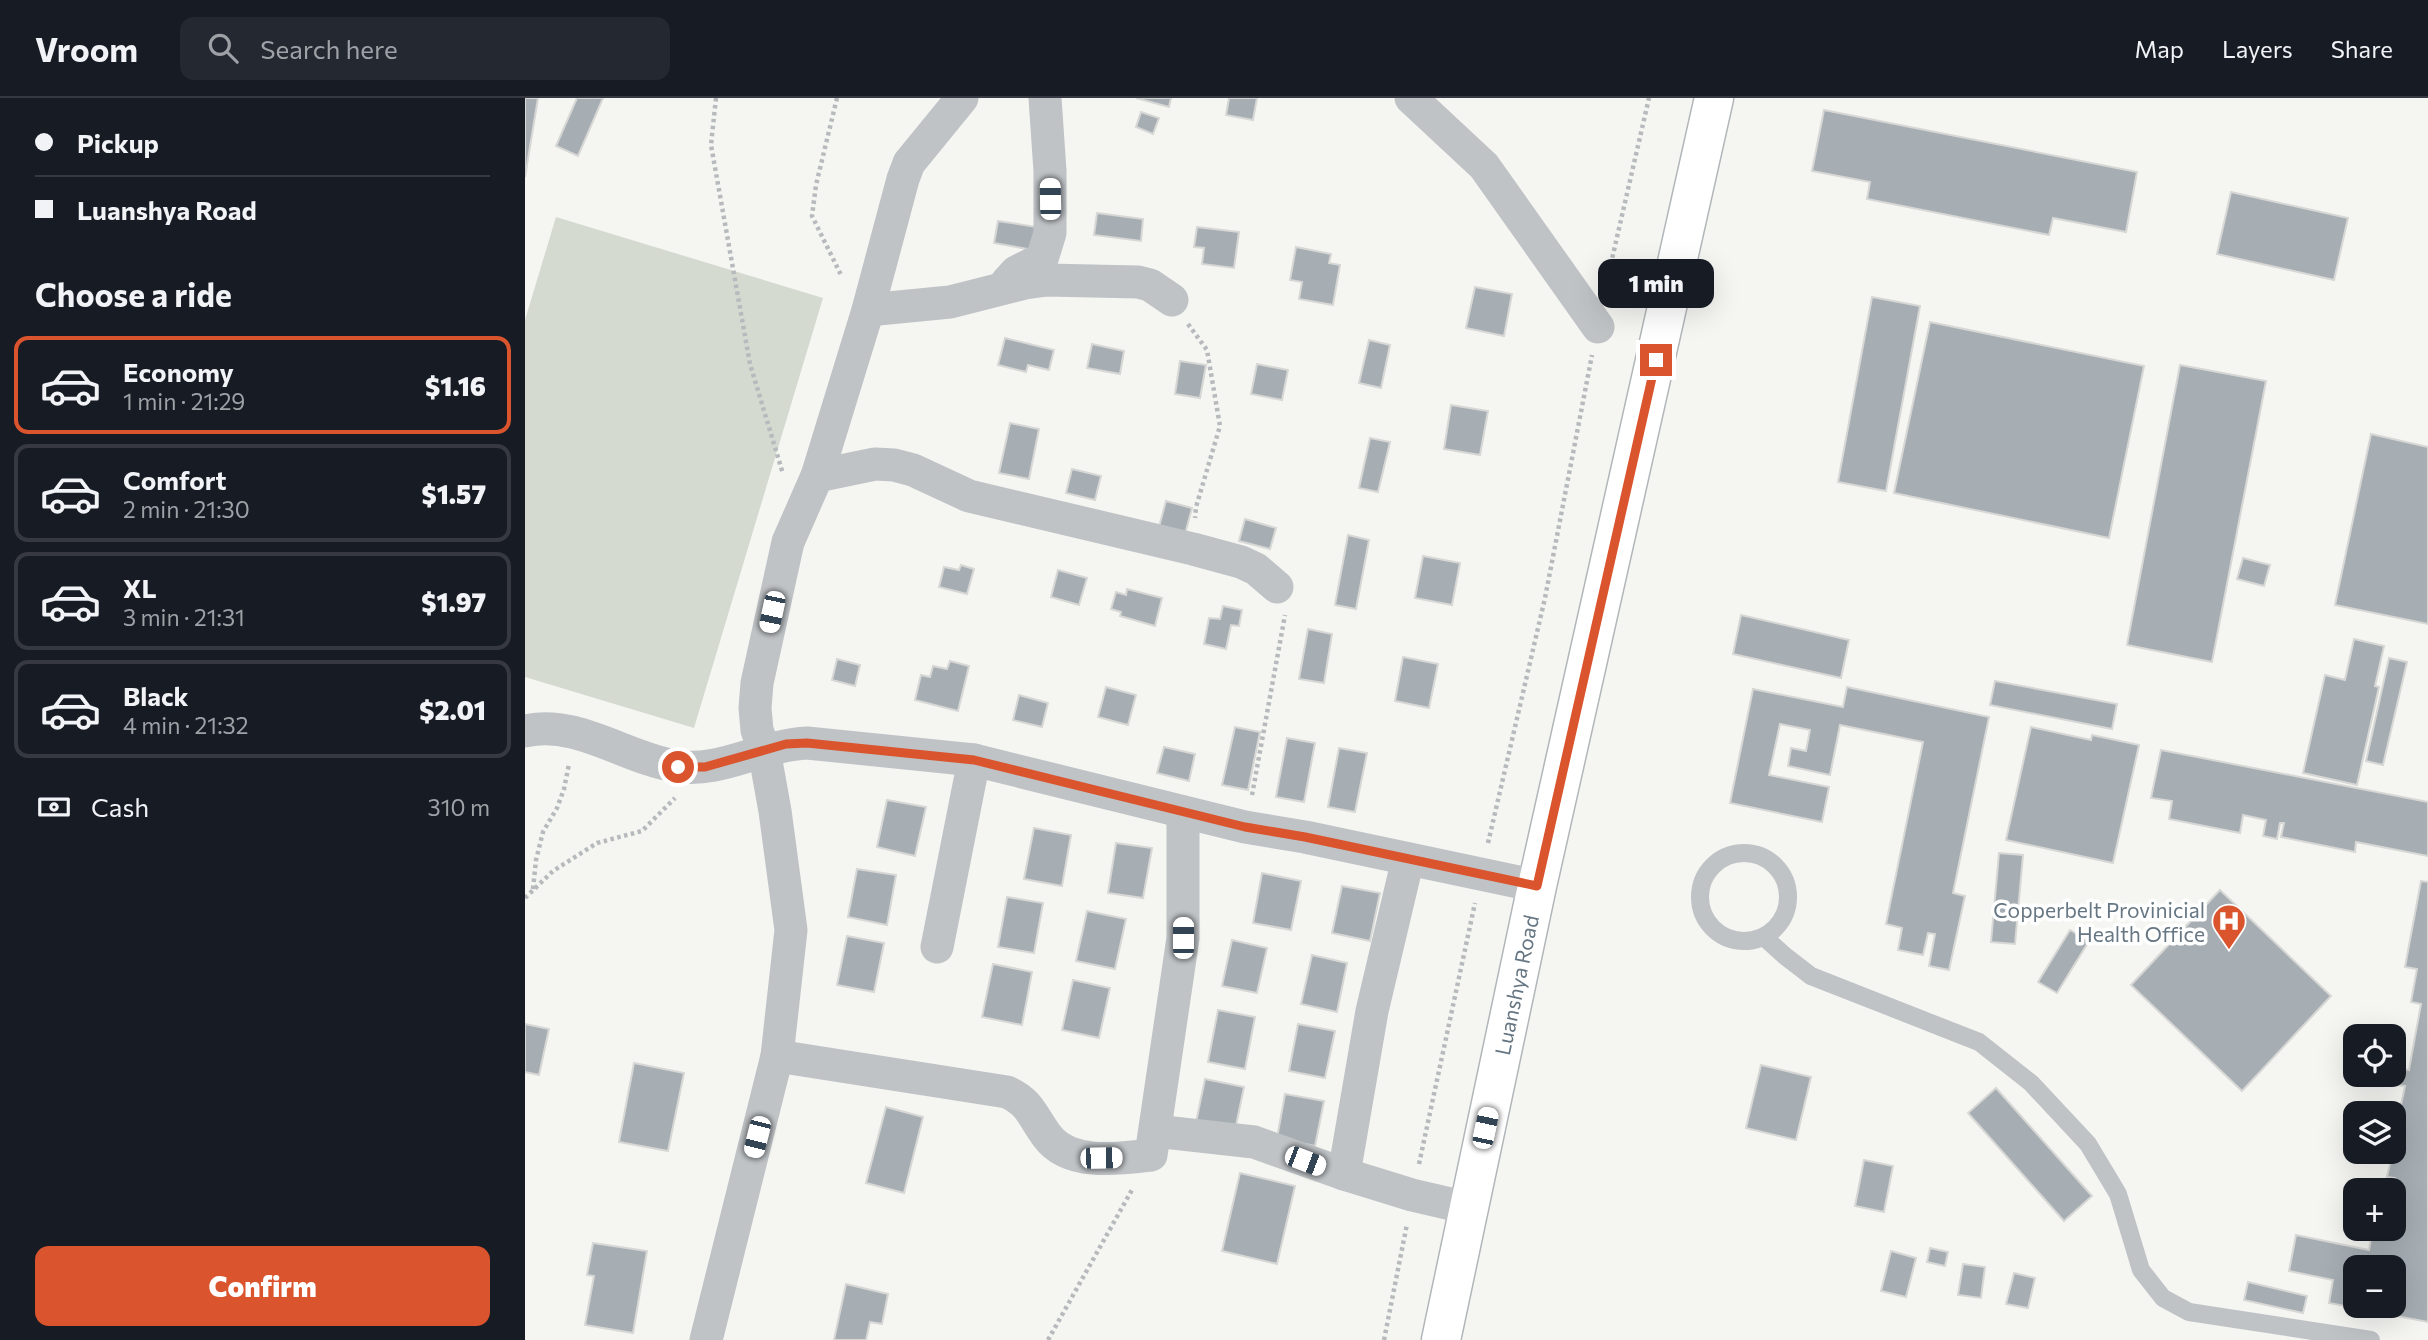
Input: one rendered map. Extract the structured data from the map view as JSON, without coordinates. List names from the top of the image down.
{
  "streets": {
    "highway": ["Luanshya Road"]
  },
  "places": {
    "hospital": ["Copperbelt Provinicial Health Office"]
  },
  "page": {
    "header": "Vroom",
    "search": "Search here",
    "nav": ["Map", "Layers", "Share"],
    "banner": ["Pickup", "Luanshya Road"],
    "heading": "Choose a ride",
    "bubble": "1 min",
    "list": [
      {
        "name": "Economy",
        "note": "1 min · 21:29",
        "value": "$1.16"
      },
      {
        "name": "Comfort",
        "note": "2 min · 21:30",
        "value": "$1.57"
      },
      {
        "name": "XL",
        "note": "3 min · 21:31",
        "value": "$1.97"
      },
      {
        "name": "Black",
        "note": "4 min · 21:32",
        "value": "$2.01"
      }
    ],
    "pay": ["Cash", "310 m"],
    "map_buttons": ["+", "−"],
    "buttons": "Confirm"
  }
}
